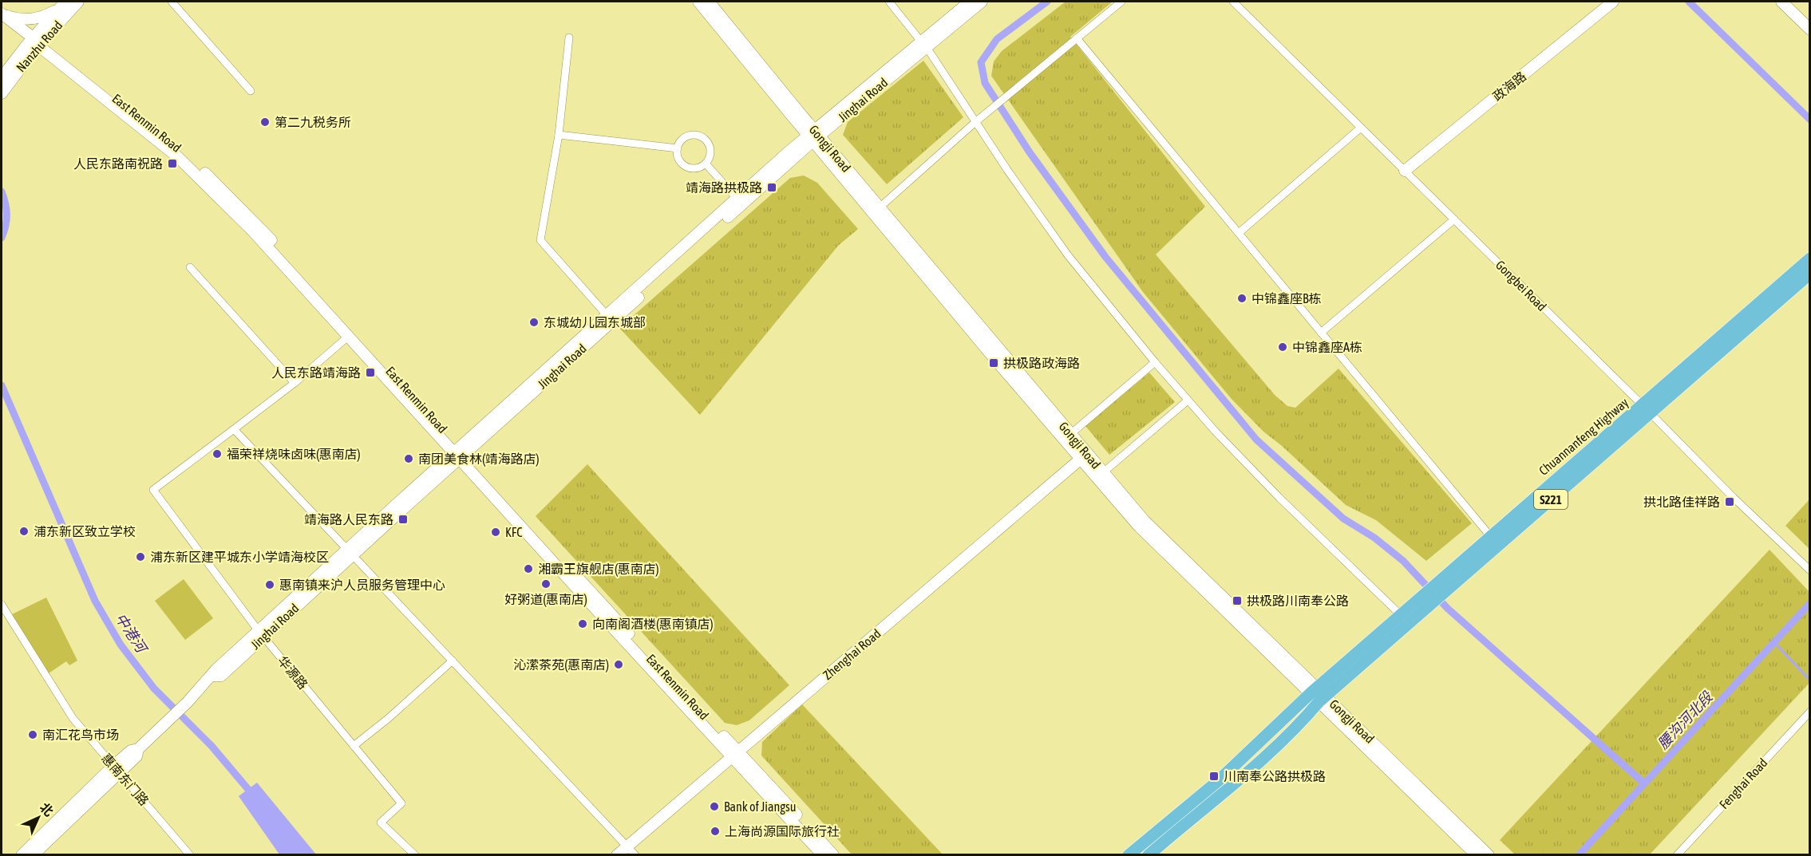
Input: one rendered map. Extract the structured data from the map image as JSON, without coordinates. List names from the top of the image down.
{
  "streets": {
    "main road": [
      "Nanzhu Road",
      "政海路",
      "Jinghai Road",
      "East Renmin Road",
      "Gongji Road",
      "Chuannanfeng Highway",
      "S221",
      "Zhenghai Road"
    ],
    "street": [
      "Gongbei Road",
      "华源路",
      "惠南东门路",
      "Fenghai Road"
    ]
  },
  "crossings": [
    ["Nanzhu Road", "East Renmin Road"],
    ["政海路", "Gongbei Road"],
    ["Jinghai Road", "East Renmin Road"],
    ["Jinghai Road", "Gongji Road"],
    ["Jinghai Road", "华源路"],
    ["Jinghai Road", "惠南东门路"],
    ["East Renmin Road", "Zhenghai Road"],
    ["Gongji Road", "Chuannanfeng Highway"],
    ["Gongji Road", "Zhenghai Road"],
    ["Gongbei Road", "Chuannanfeng Highway"]
  ],
  "water": ["中港河", "腰沟河北段"],
  "places": {
    "other": [
      "第二九税务所",
      "中锦鑫座B栋",
      "东城幼儿园东城部",
      "中锦鑫座A栋",
      "福荣祥烧味卤味(惠南店)",
      "南团美食林(靖海路店)",
      "浦东新区致立学校",
      "KFC",
      "浦东新区建平城东小学靖海校区",
      "湘霸王旗舰店(惠南店)",
      "好粥道(惠南店)",
      "惠南镇来沪人员服务管理中心",
      "向南阁酒楼(惠南镇店)",
      "沁潆茶苑(惠南店)",
      "南汇花鸟市场",
      "Bank of Jiangsu",
      "上海尚源国际旅行社"
    ],
    "transit": [
      "人民东路南祝路",
      "靖海路拱极路",
      "拱极路政海路",
      "人民东路靖海路",
      "拱北路佳祥路",
      "靖海路人民东路",
      "拱极路川南奉公路",
      "川南奉公路拱极路"
    ]
  },
  "north": "top right"
}
